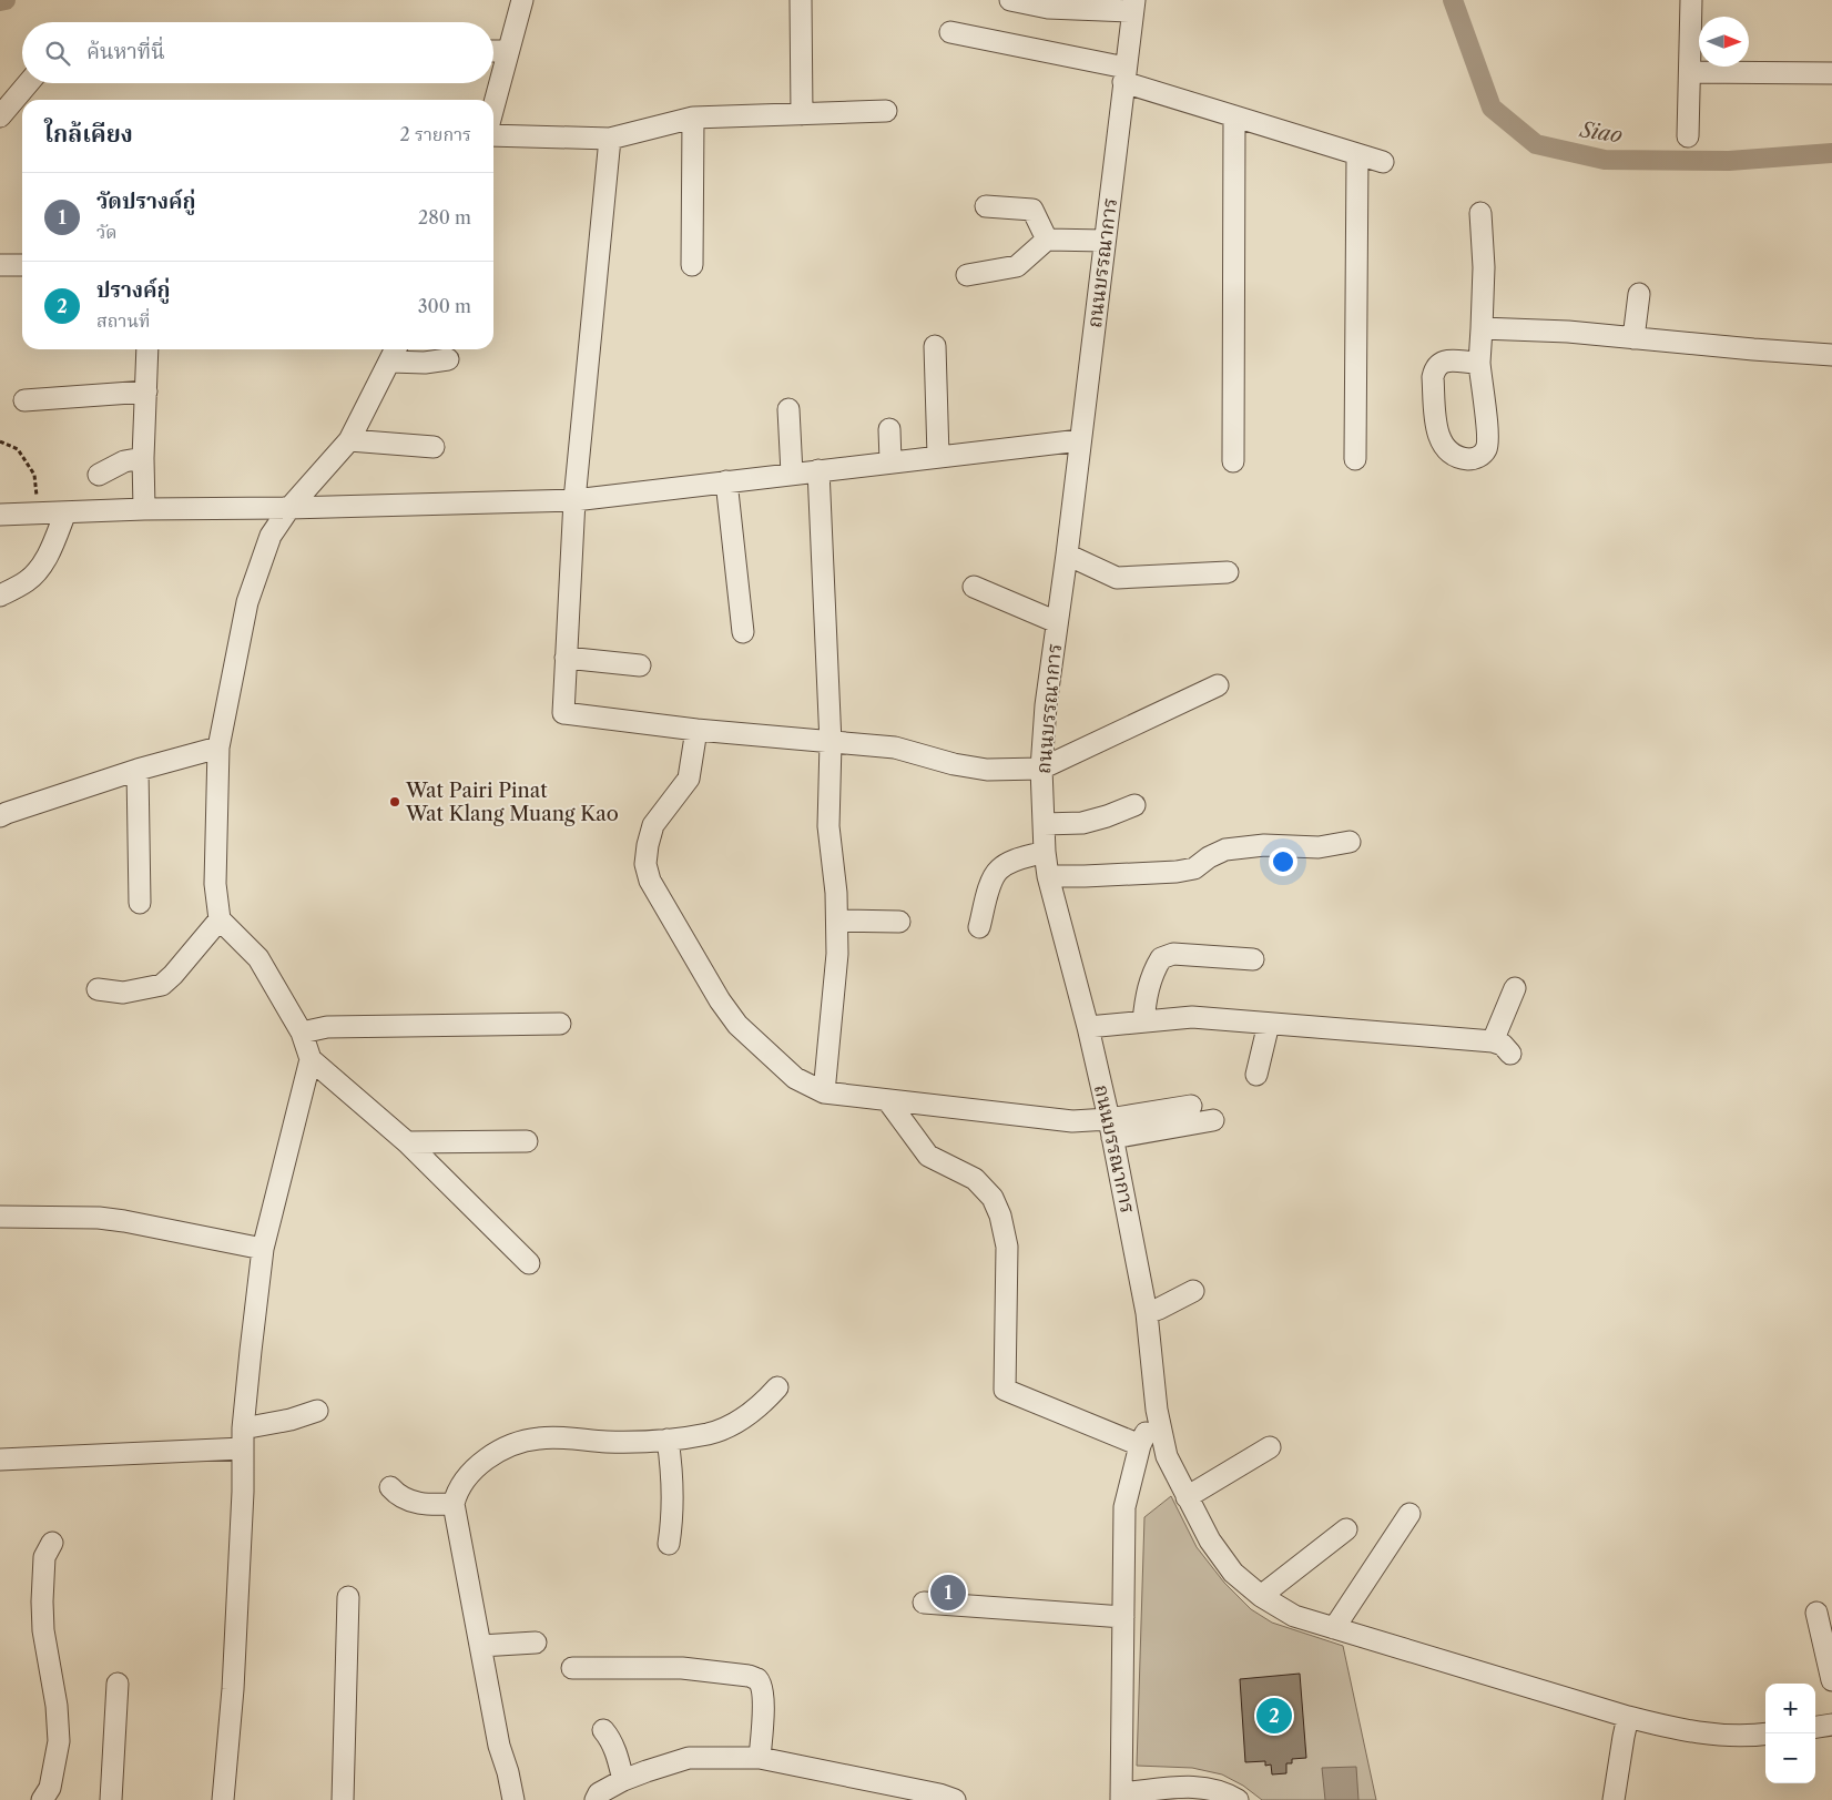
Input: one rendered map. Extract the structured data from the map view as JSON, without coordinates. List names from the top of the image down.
{
  "streets": {
    "street": ["ถนนบรรณาการ"]
  },
  "water": ["Siao"],
  "places": ["Wat Pairi Pinat Wat Klang Muang Kao"],
  "north": "right",
  "page": {
    "search": "ค้นหาที่นี่",
    "heading": ["ใกล้เคียง", "2 รายการ"],
    "list": [
      {
        "mark": "1",
        "name": "วัดปรางค์กู่",
        "note": "วัด",
        "value": "280 m"
      },
      {
        "mark": "2",
        "name": "ปรางค์กู่",
        "note": "สถานที่",
        "value": "300 m"
      }
    ],
    "pins": ["1", "2"],
    "map_buttons": ["+", "−"]
  }
}
